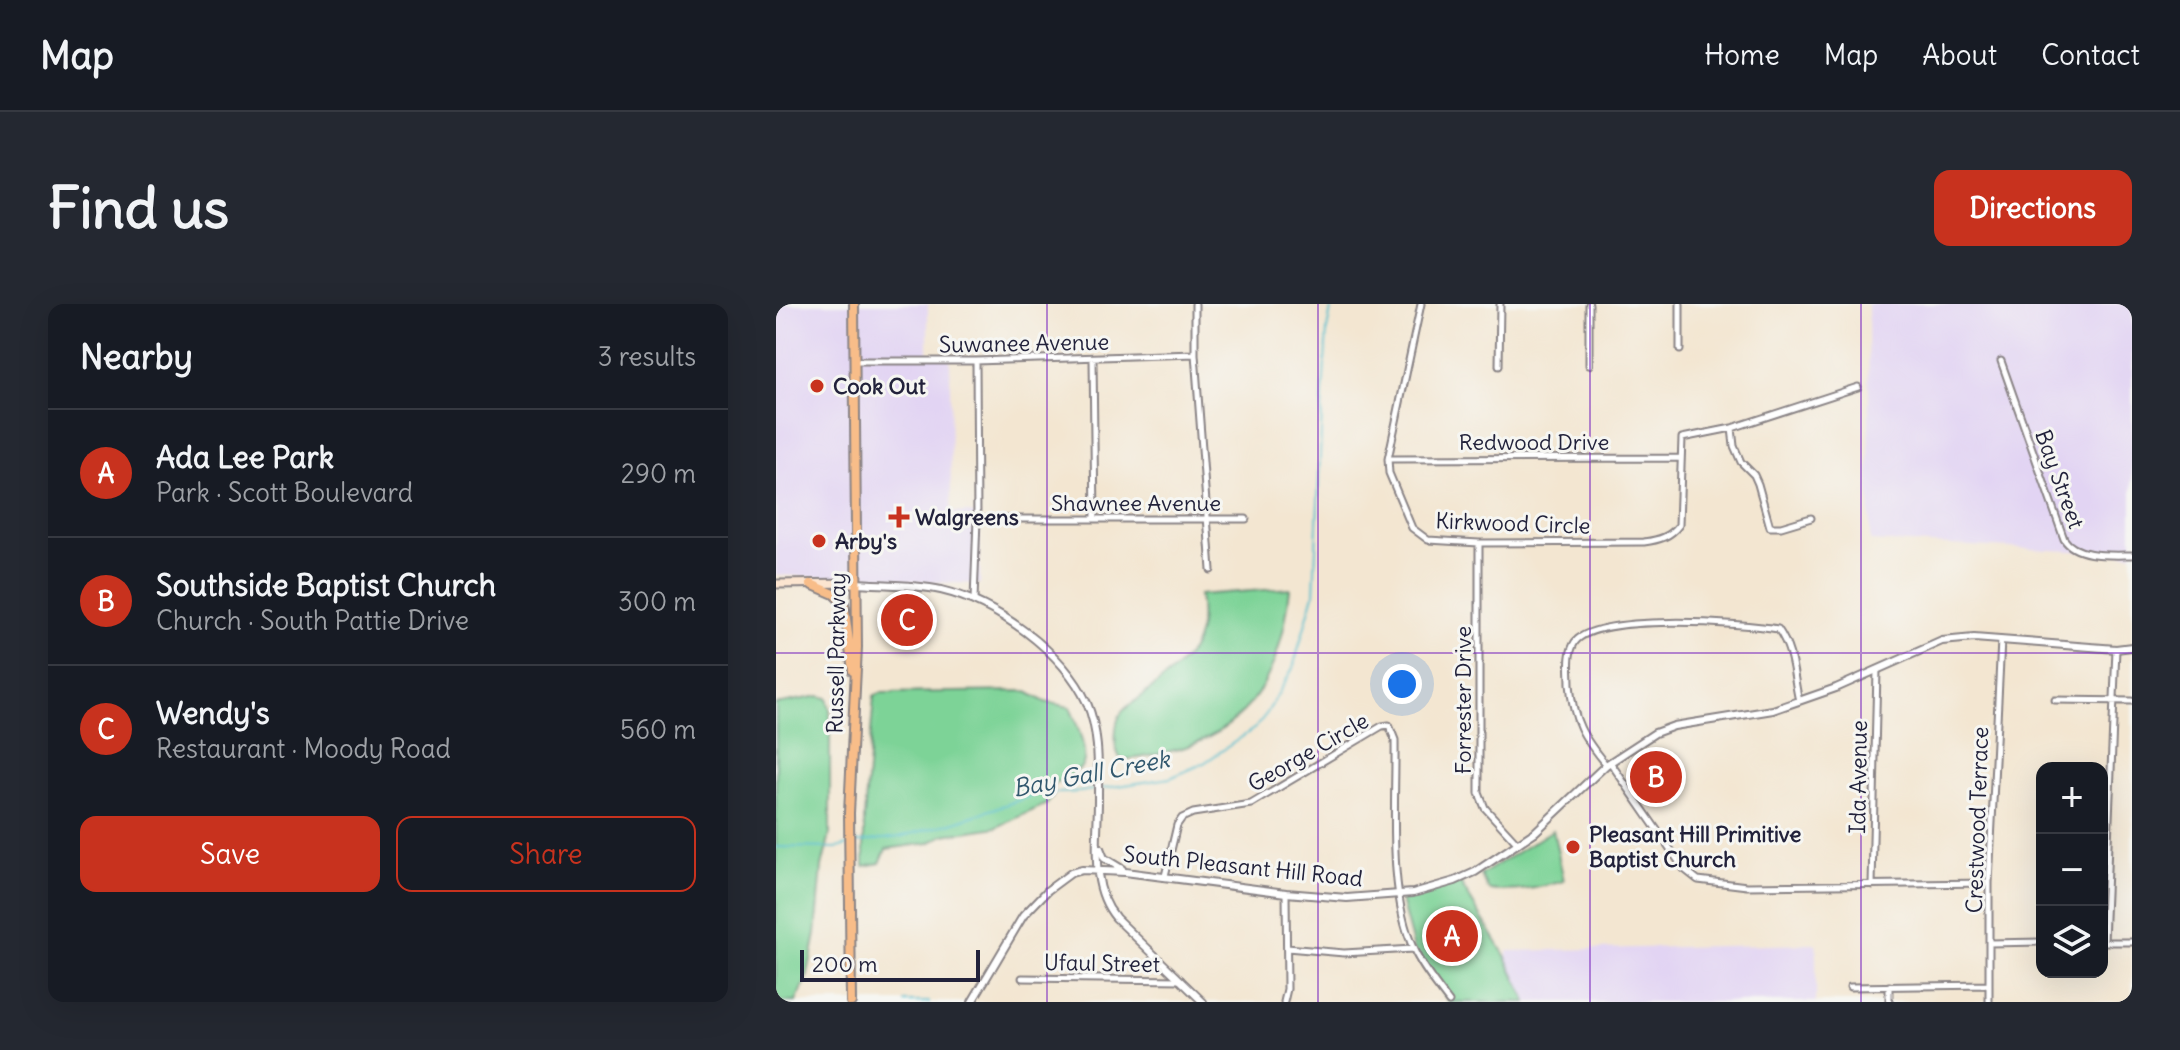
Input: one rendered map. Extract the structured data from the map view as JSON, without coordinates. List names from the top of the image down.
{
  "streets": {
    "main road": ["Russell Parkway"],
    "street": [
      "Suwanee Avenue",
      "Redwood Drive",
      "Bay Street",
      "Shawnee Avenue",
      "Kirkwood Circle",
      "Forrester Drive",
      "George Circle",
      "Ida Avenue",
      "Crestwood Terrace",
      "South Pleasant Hill Road",
      "Ufaul Street"
    ]
  },
  "crossings": [
    ["Suwanee Avenue", "Russell Parkway"],
    ["Redwood Drive", "Kirkwood Circle"],
    ["Kirkwood Circle", "Forrester Drive"],
    ["Forrester Drive", "South Pleasant Hill Road"],
    ["George Circle", "South Pleasant Hill Road"],
    ["Ida Avenue", "South Pleasant Hill Road"],
    ["Crestwood Terrace", "South Pleasant Hill Road"]
  ],
  "water": ["Bay Gall Creek"],
  "places": {
    "other": ["Cook Out", "Arby's", "Pleasant Hill Primitive Baptist Church"],
    "health": ["Walgreens"]
  },
  "scale_bar": "200 m",
  "page": {
    "header": "Map",
    "nav": [
      "Home",
      "Map",
      "About",
      "Contact"
    ],
    "buttons": [
      "Directions",
      ["Save", "Share"]
    ],
    "title": "Find us",
    "heading": ["Nearby", "3 results"],
    "list": [
      {
        "mark": "A",
        "name": "Ada Lee Park",
        "note": "Park · Scott Boulevard",
        "value": "290 m"
      },
      {
        "mark": "B",
        "name": "Southside Baptist Church",
        "note": "Church · South Pattie Drive",
        "value": "300 m"
      },
      {
        "mark": "C",
        "name": "Wendy's",
        "note": "Restaurant · Moody Road",
        "value": "560 m"
      }
    ],
    "pins": ["C", "B", "A"],
    "map_buttons": ["+", "−"],
    "scale": "200 m"
  }
}
